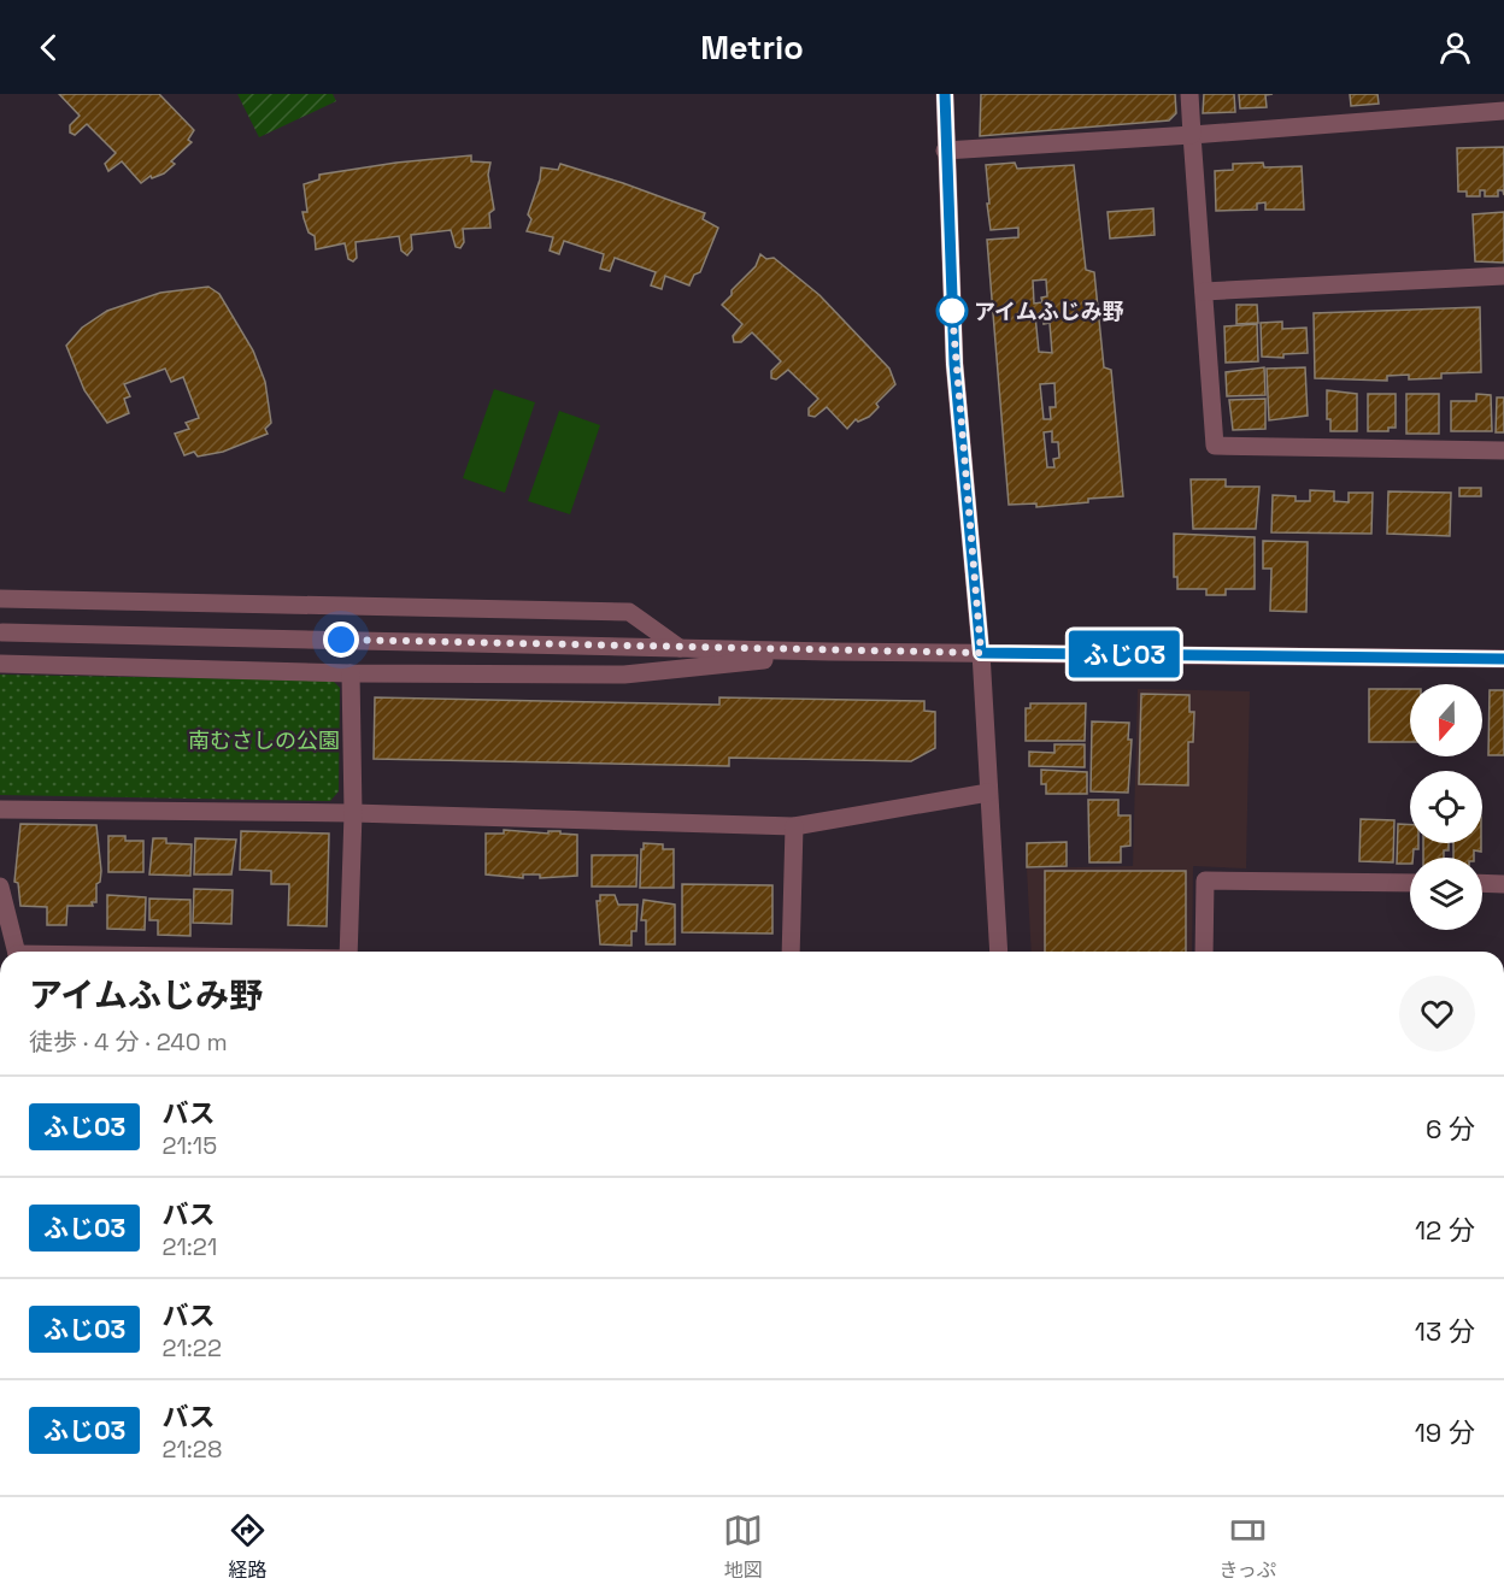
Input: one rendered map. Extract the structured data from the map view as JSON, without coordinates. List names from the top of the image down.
{
  "parks": ["南むさしの公園"],
  "places": ["アイムふじみ野"],
  "lines": ["bus line ふじ03"],
  "north": "bottom",
  "page": {
    "header": "Metrio",
    "on_map": "ふじ03",
    "heading": ["アイムふじみ野", "徒歩 · 4 分 · 240 m"],
    "list": [
      {
        "mark": "ふじ03",
        "name": "バス",
        "note": "21:15",
        "value": "6 分"
      },
      {
        "mark": "ふじ03",
        "name": "バス",
        "note": "21:21",
        "value": "12 分"
      },
      {
        "mark": "ふじ03",
        "name": "バス",
        "note": "21:22",
        "value": "13 分"
      },
      {
        "mark": "ふじ03",
        "name": "バス",
        "note": "21:28",
        "value": "19 分"
      }
    ],
    "tabs": ["経路", "地図", "きっぷ"]
  }
}
